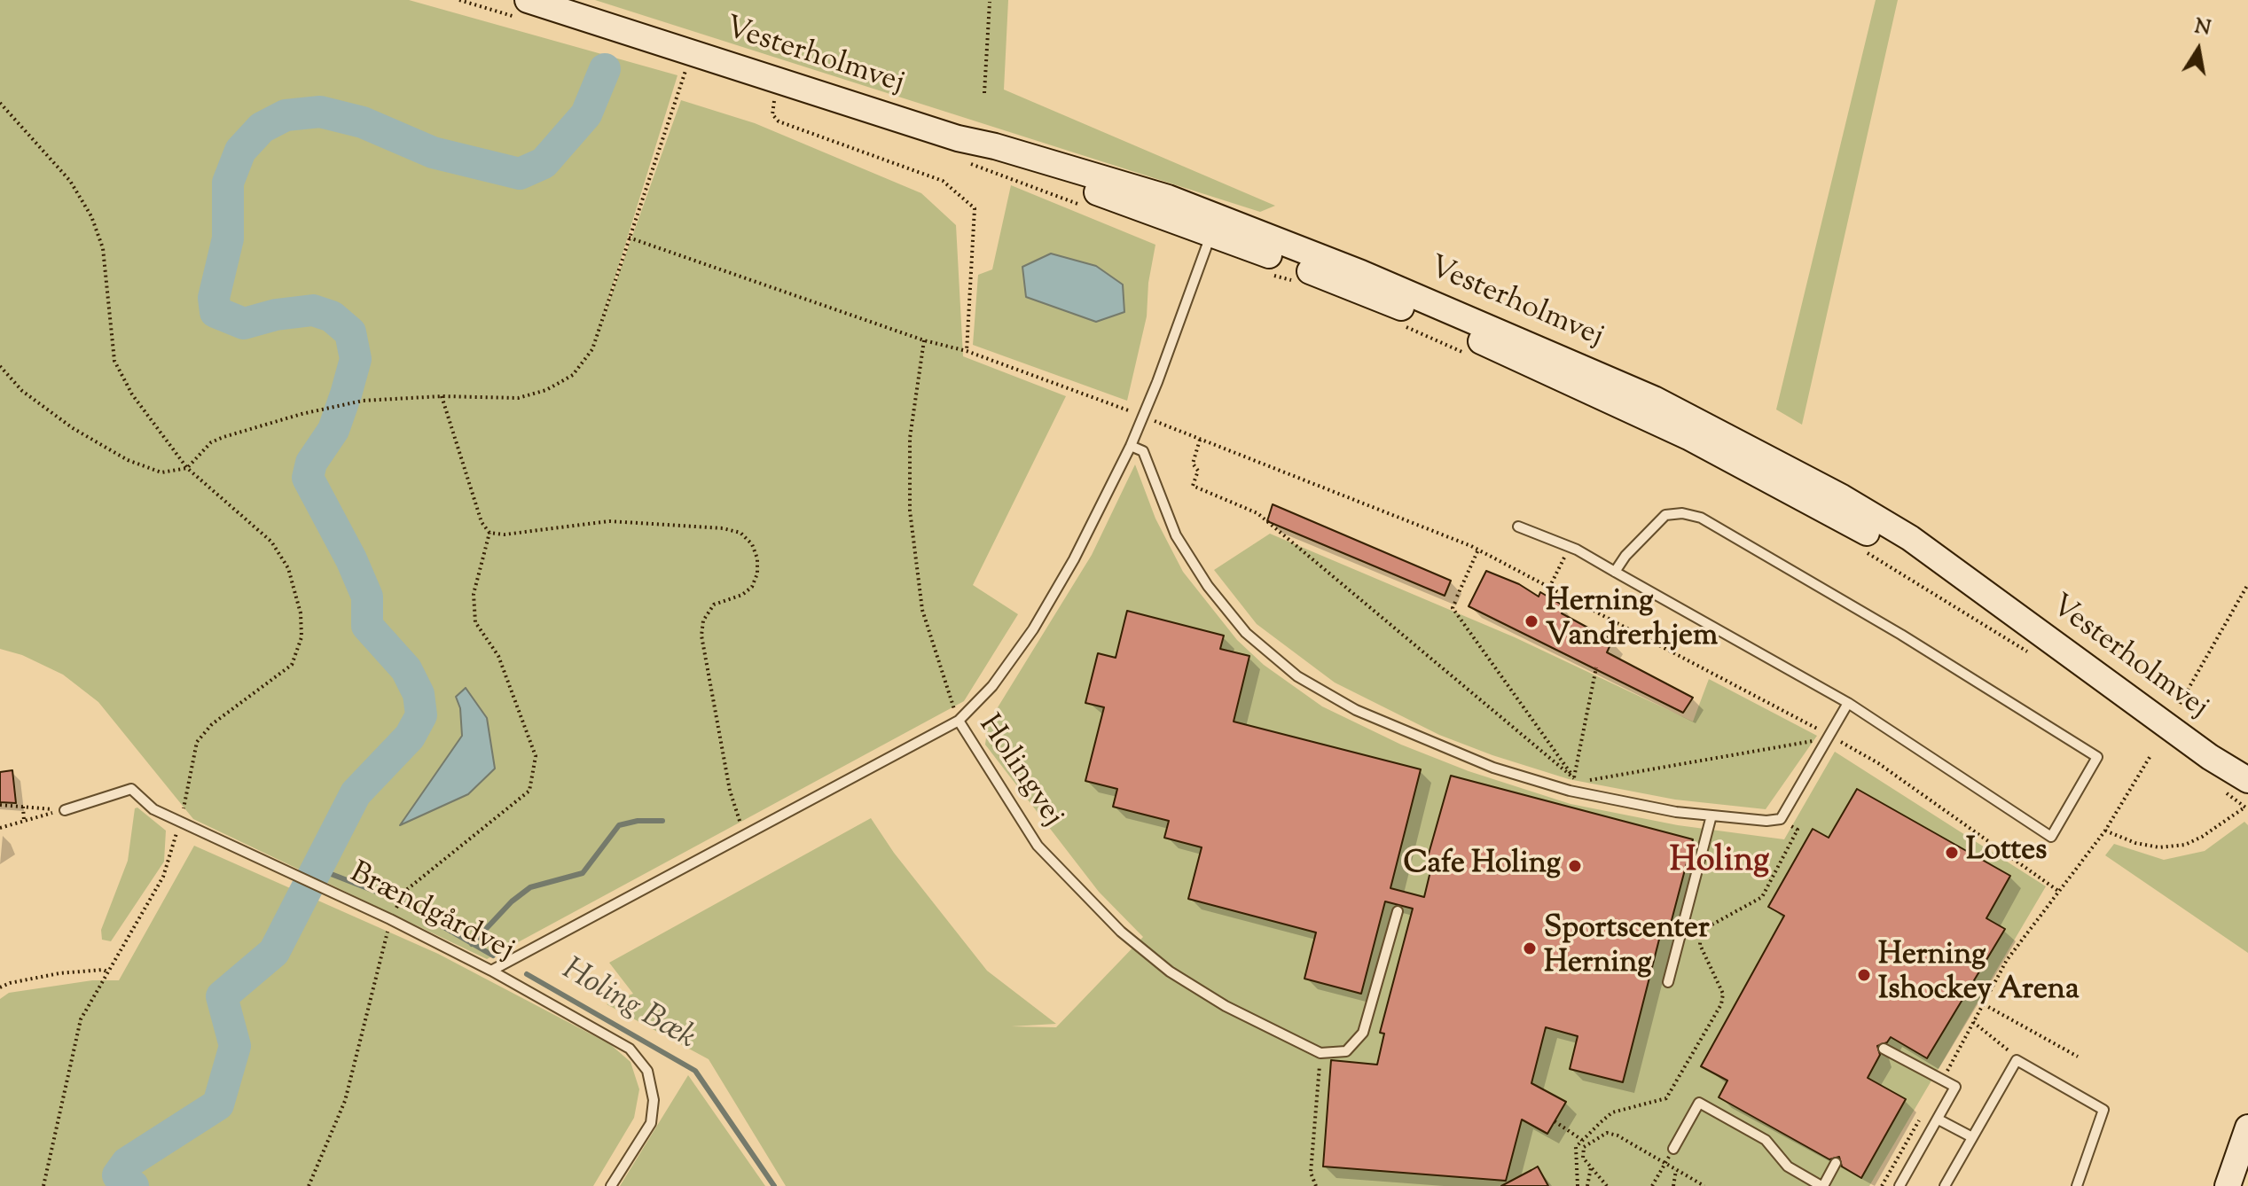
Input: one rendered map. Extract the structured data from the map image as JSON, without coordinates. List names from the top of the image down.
{
  "streets": {
    "street": ["Vesterholmvej"],
    "lane": ["Holingvej", "Brændgårdvej"]
  },
  "crossings": [
    ["Holingvej", "Brændgårdvej"]
  ],
  "districts": ["Holing"],
  "water": ["Holing Bæk"],
  "places": [
    "Herning Vandrerhjem",
    "Lottes",
    "Cafe Holing",
    "Sportscenter Herning",
    "Herning Ishockey Arena"
  ],
  "north": "top"
}
